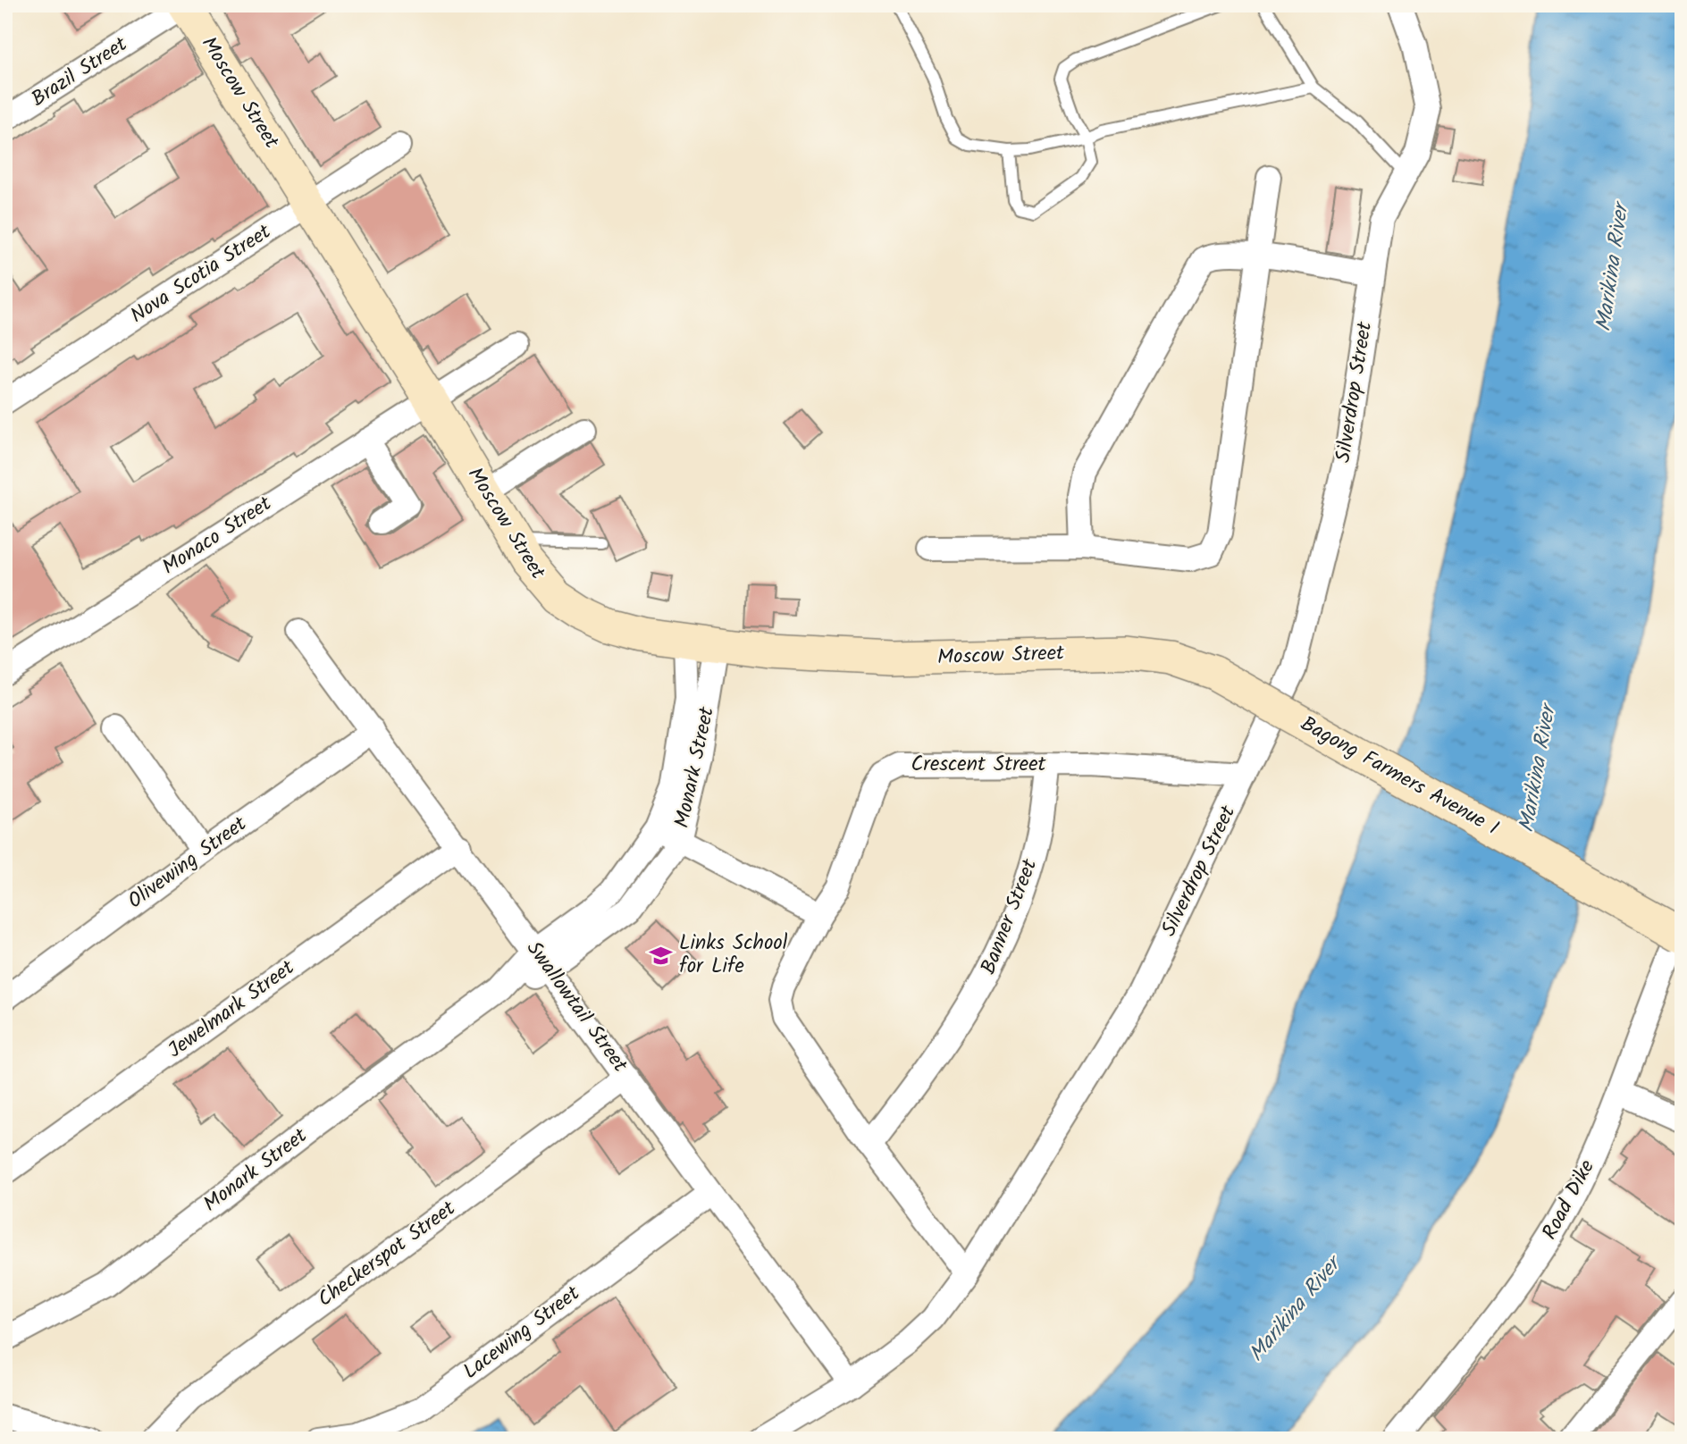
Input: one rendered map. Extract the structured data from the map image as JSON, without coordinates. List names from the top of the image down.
{
  "streets": {
    "street": [
      "Brazil Street",
      "Moscow Street",
      "Nova Scotia Street",
      "Silverdrop Street",
      "Monaco Street",
      "Crescent Street",
      "Monark Street",
      "Bagong Farmers Avenue I",
      "Olivewing Street",
      "Banner Street",
      "Swallowtail Street",
      "Jewelmark Street",
      "Road Dike",
      "Checkerspot Street",
      "Lacewing Street"
    ]
  },
  "crossings": [
    ["Brazil Street", "Moscow Street"],
    ["Moscow Street", "Nova Scotia Street"],
    ["Moscow Street", "Monaco Street"],
    ["Moscow Street", "Monark Street"],
    ["Moscow Street", "Bagong Farmers Avenue I"],
    ["Silverdrop Street", "Crescent Street"],
    ["Silverdrop Street", "Swallowtail Street"],
    ["Crescent Street", "Banner Street"],
    ["Monark Street", "Swallowtail Street"],
    ["Bagong Farmers Avenue I", "Road Dike"],
    ["Olivewing Street", "Swallowtail Street"],
    ["Swallowtail Street", "Jewelmark Street"],
    ["Swallowtail Street", "Checkerspot Street"],
    ["Swallowtail Street", "Lacewing Street"]
  ],
  "water": ["Marikina River"],
  "places": {
    "school or university": ["Links School for Life"]
  }
}
